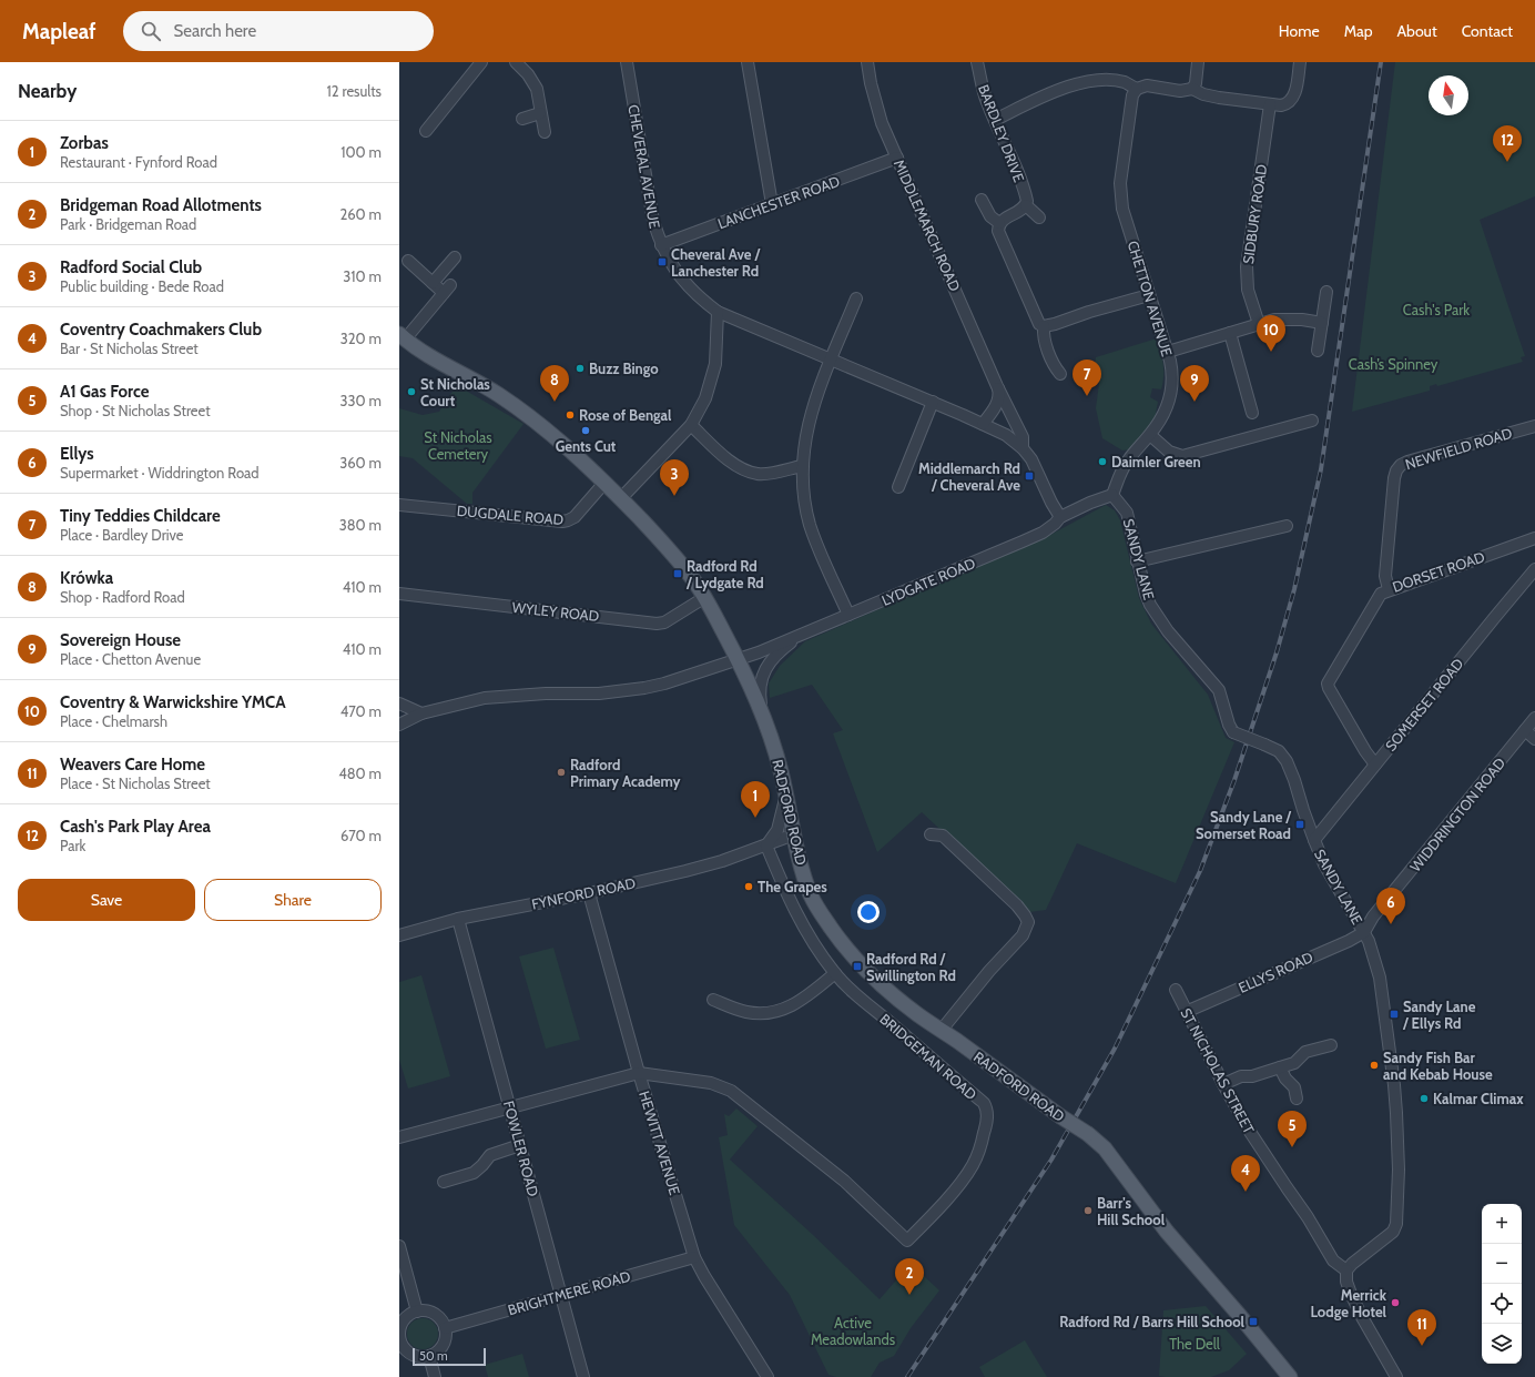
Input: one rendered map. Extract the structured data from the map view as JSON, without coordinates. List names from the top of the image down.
{
  "streets": {
    "main road": ["RADFORD ROAD"],
    "street": [
      "BARDLEY DRIVE",
      "CHEVERAL AVENUE",
      "LANCHESTER ROAD",
      "SIDBURY ROAD",
      "MIDDLEMARCH ROAD",
      "CHETTON AVENUE",
      "NEWFIELD ROAD",
      "DUGDALE ROAD",
      "SANDY LANE",
      "DORSET ROAD",
      "LYDGATE ROAD",
      "WYLEY ROAD",
      "SOMERSET ROAD",
      "WIDDRINGTON ROAD",
      "FYNFORD ROAD",
      "ELLYS ROAD",
      "BRIDGEMAN ROAD",
      "ST NICHOLAS STREET",
      "HEWITT AVENUE",
      "FOWLER ROAD",
      "BRIGHTMERE ROAD"
    ]
  },
  "crossings": [
    ["CHEVERAL AVENUE", "LANCHESTER ROAD"],
    ["CHEVERAL AVENUE", "MIDDLEMARCH ROAD"],
    ["LANCHESTER ROAD", "MIDDLEMARCH ROAD"],
    ["MIDDLEMARCH ROAD", "LYDGATE ROAD"],
    ["CHETTON AVENUE", "SANDY LANE"],
    ["CHETTON AVENUE", "LYDGATE ROAD"],
    ["NEWFIELD ROAD", "DORSET ROAD"],
    ["DUGDALE ROAD", "RADFORD ROAD"],
    ["SANDY LANE", "LYDGATE ROAD"],
    ["SANDY LANE", "SOMERSET ROAD"],
    ["SANDY LANE", "WIDDRINGTON ROAD"],
    ["SANDY LANE", "ELLYS ROAD"],
    ["SANDY LANE", "ST NICHOLAS STREET"],
    ["DORSET ROAD", "SOMERSET ROAD"],
    ["LYDGATE ROAD", "RADFORD ROAD"],
    ["WYLEY ROAD", "RADFORD ROAD"],
    ["RADFORD ROAD", "FYNFORD ROAD"],
    ["WIDDRINGTON ROAD", "ELLYS ROAD"],
    ["FYNFORD ROAD", "BRIDGEMAN ROAD"],
    ["FYNFORD ROAD", "HEWITT AVENUE"],
    ["FYNFORD ROAD", "FOWLER ROAD"],
    ["ELLYS ROAD", "ST NICHOLAS STREET"],
    ["BRIDGEMAN ROAD", "HEWITT AVENUE"],
    ["HEWITT AVENUE", "BRIGHTMERE ROAD"],
    ["FOWLER ROAD", "BRIGHTMERE ROAD"]
  ],
  "parks": [
    "Cash's Park",
    "Cash’s Spinney",
    "St Nicholas Cemetery",
    "Active Meadowlands",
    "The Dell"
  ],
  "places": {
    "transit": [
      "Cheveral Ave / Lanchester Rd",
      "Middlemarch Rd / Cheveral Ave",
      "Radford Rd / Lydgate Rd",
      "Sandy Lane / Somerset Road",
      "Radford Rd / Swillington Rd",
      "Sandy Lane / Ellys Rd",
      "Radford Rd / Barrs Hill School"
    ],
    "other": [
      "Buzz Bingo",
      "St Nicholas Court",
      "Rose of Bengal",
      "Gents Cut",
      "Daimler Green",
      "Radford Primary Academy",
      "The Grapes",
      "Sandy Fish Bar and Kebab House",
      "Kalmar Climax",
      "Barr's Hill School",
      "Merrick Lodge Hotel"
    ]
  },
  "scale_bar": "50 m",
  "north": "top",
  "page": {
    "header": "Mapleaf",
    "search": "Search here",
    "nav": [
      "Home",
      "Map",
      "About",
      "Contact"
    ],
    "heading": ["Nearby", "12 results"],
    "list": [
      {
        "mark": "1",
        "name": "Zorbas",
        "note": "Restaurant · Fynford Road",
        "value": "100 m"
      },
      {
        "mark": "2",
        "name": "Bridgeman Road Allotments",
        "note": "Park · Bridgeman Road",
        "value": "260 m"
      },
      {
        "mark": "3",
        "name": "Radford Social Club",
        "note": "Public building · Bede Road",
        "value": "310 m"
      },
      {
        "mark": "4",
        "name": "Coventry Coachmakers Club",
        "note": "Bar · St Nicholas Street",
        "value": "320 m"
      },
      {
        "mark": "5",
        "name": "A1 Gas Force",
        "note": "Shop · St Nicholas Street",
        "value": "330 m"
      },
      {
        "mark": "6",
        "name": "Ellys",
        "note": "Supermarket · Widdrington Road",
        "value": "360 m"
      },
      {
        "mark": "7",
        "name": "Tiny Teddies Childcare",
        "note": "Place · Bardley Drive",
        "value": "380 m"
      },
      {
        "mark": "8",
        "name": "Krówka",
        "note": "Shop · Radford Road",
        "value": "410 m"
      },
      {
        "mark": "9",
        "name": "Sovereign House",
        "note": "Place · Chetton Avenue",
        "value": "410 m"
      },
      {
        "mark": "10",
        "name": "Coventry & Warwickshire YMCA",
        "note": "Place · Chelmarsh",
        "value": "470 m"
      },
      {
        "mark": "11",
        "name": "Weavers Care Home",
        "note": "Place · St Nicholas Street",
        "value": "480 m"
      },
      {
        "mark": "12",
        "name": "Cash's Park Play Area",
        "note": "Park",
        "value": "670 m"
      }
    ],
    "pins": [
      "12",
      "10",
      "7",
      "8",
      "9",
      "3",
      "1",
      "6",
      "5",
      "4",
      "2",
      "11"
    ],
    "buttons": ["Save", "Share"],
    "map_buttons": ["+", "−"],
    "scale": "50 m"
  }
}
